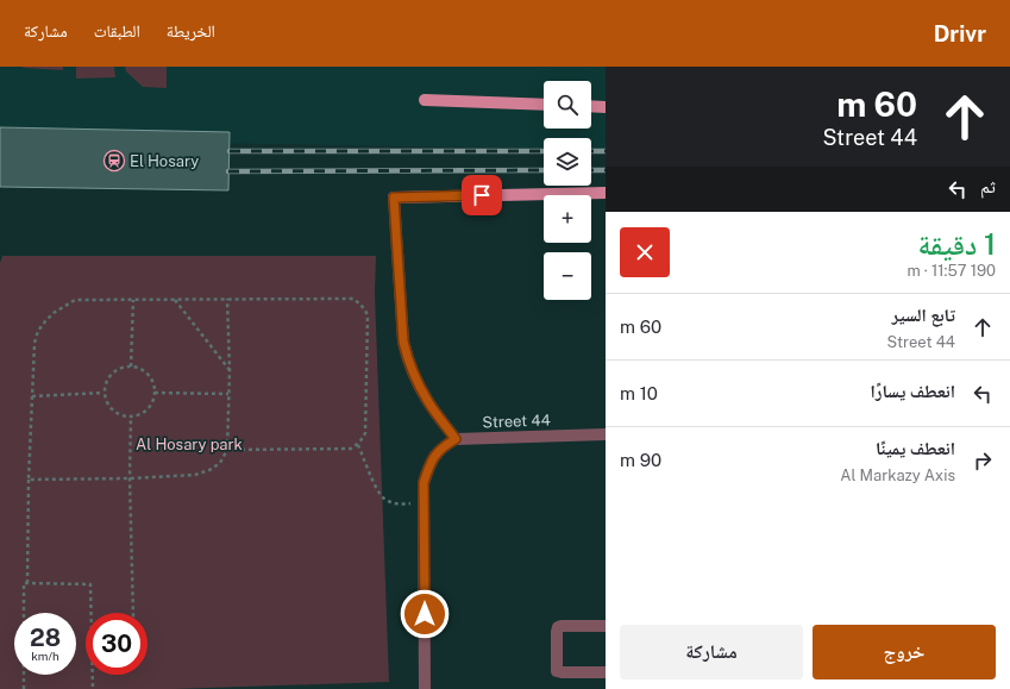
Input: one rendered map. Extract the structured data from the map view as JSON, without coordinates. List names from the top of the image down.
{
  "streets": {
    "street": ["Street 44"]
  },
  "parks": ["Al Hosary park"],
  "places": {
    "station": ["El Hosary"]
  },
  "page": {
    "header": "Drivr",
    "nav": ["الخريطة", "الطبقات", "مشاركة"],
    "turn": ["60 m", "Street 44"],
    "map_buttons": ["+", "−"],
    "then": "ثم",
    "heading": ["1 دقيقة", "190 m · 11:57"],
    "list": [
      {
        "name": "تابع السير",
        "note": "Street 44",
        "value": "60 m"
      },
      {
        "name": "انعطف يسارًا",
        "value": "10 m"
      },
      {
        "name": "انعطف يمينًا",
        "note": "Al Markazy Axis",
        "value": "90 m"
      }
    ],
    "speed": "28 km/h",
    "limit": "30",
    "buttons": ["خروج", "مشاركة"]
  }
}
